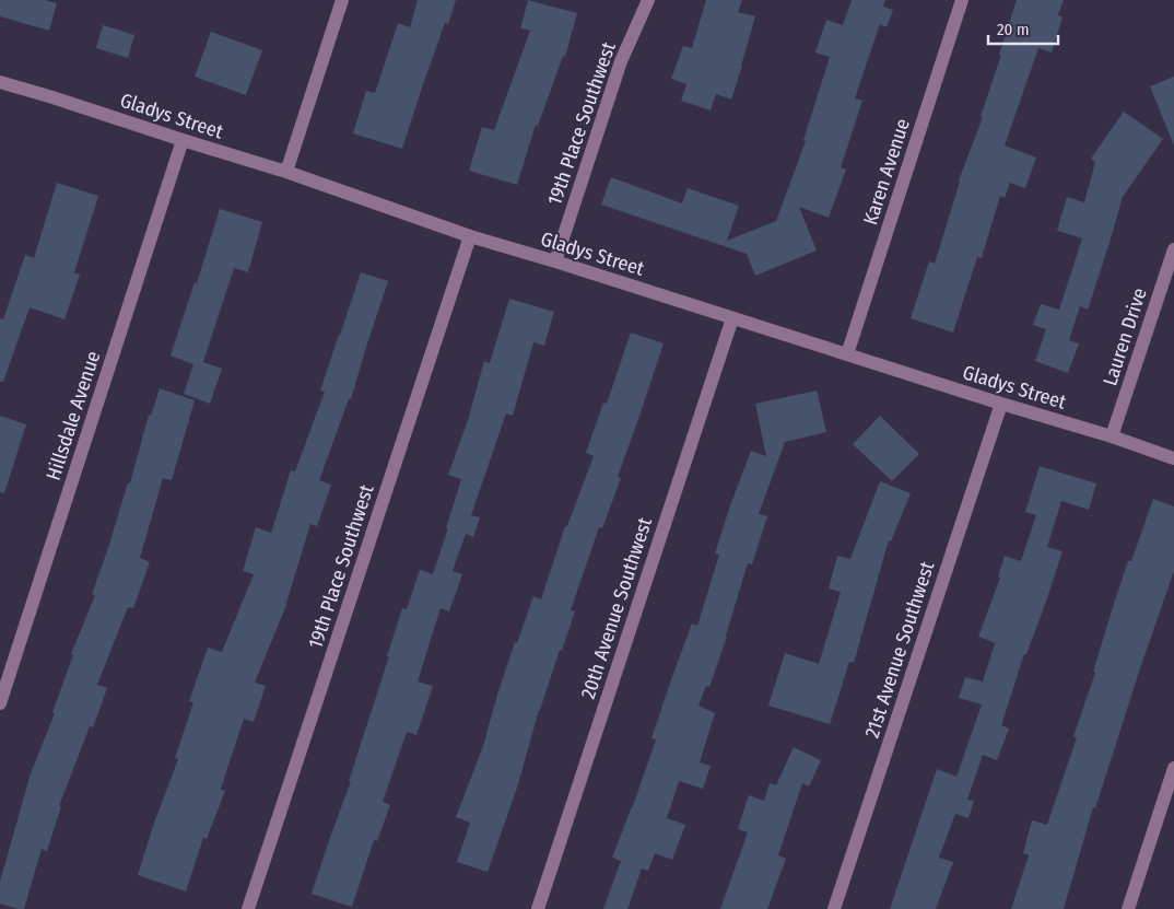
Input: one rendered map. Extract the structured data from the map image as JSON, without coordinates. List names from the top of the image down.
{
  "streets": {
    "street": [
      "Gladys Street",
      "19th Place Southwest",
      "Karen Avenue",
      "Lauren Drive",
      "Hillsdale Avenue",
      "20th Avenue Southwest",
      "21st Avenue Southwest"
    ]
  },
  "crossings": [
    ["Gladys Street", "19th Place Southwest"],
    ["Gladys Street", "Karen Avenue"],
    ["Gladys Street", "Lauren Drive"],
    ["Gladys Street", "Hillsdale Avenue"],
    ["Gladys Street", "20th Avenue Southwest"],
    ["Gladys Street", "21st Avenue Southwest"]
  ],
  "scale_bar": "20 m"
}
